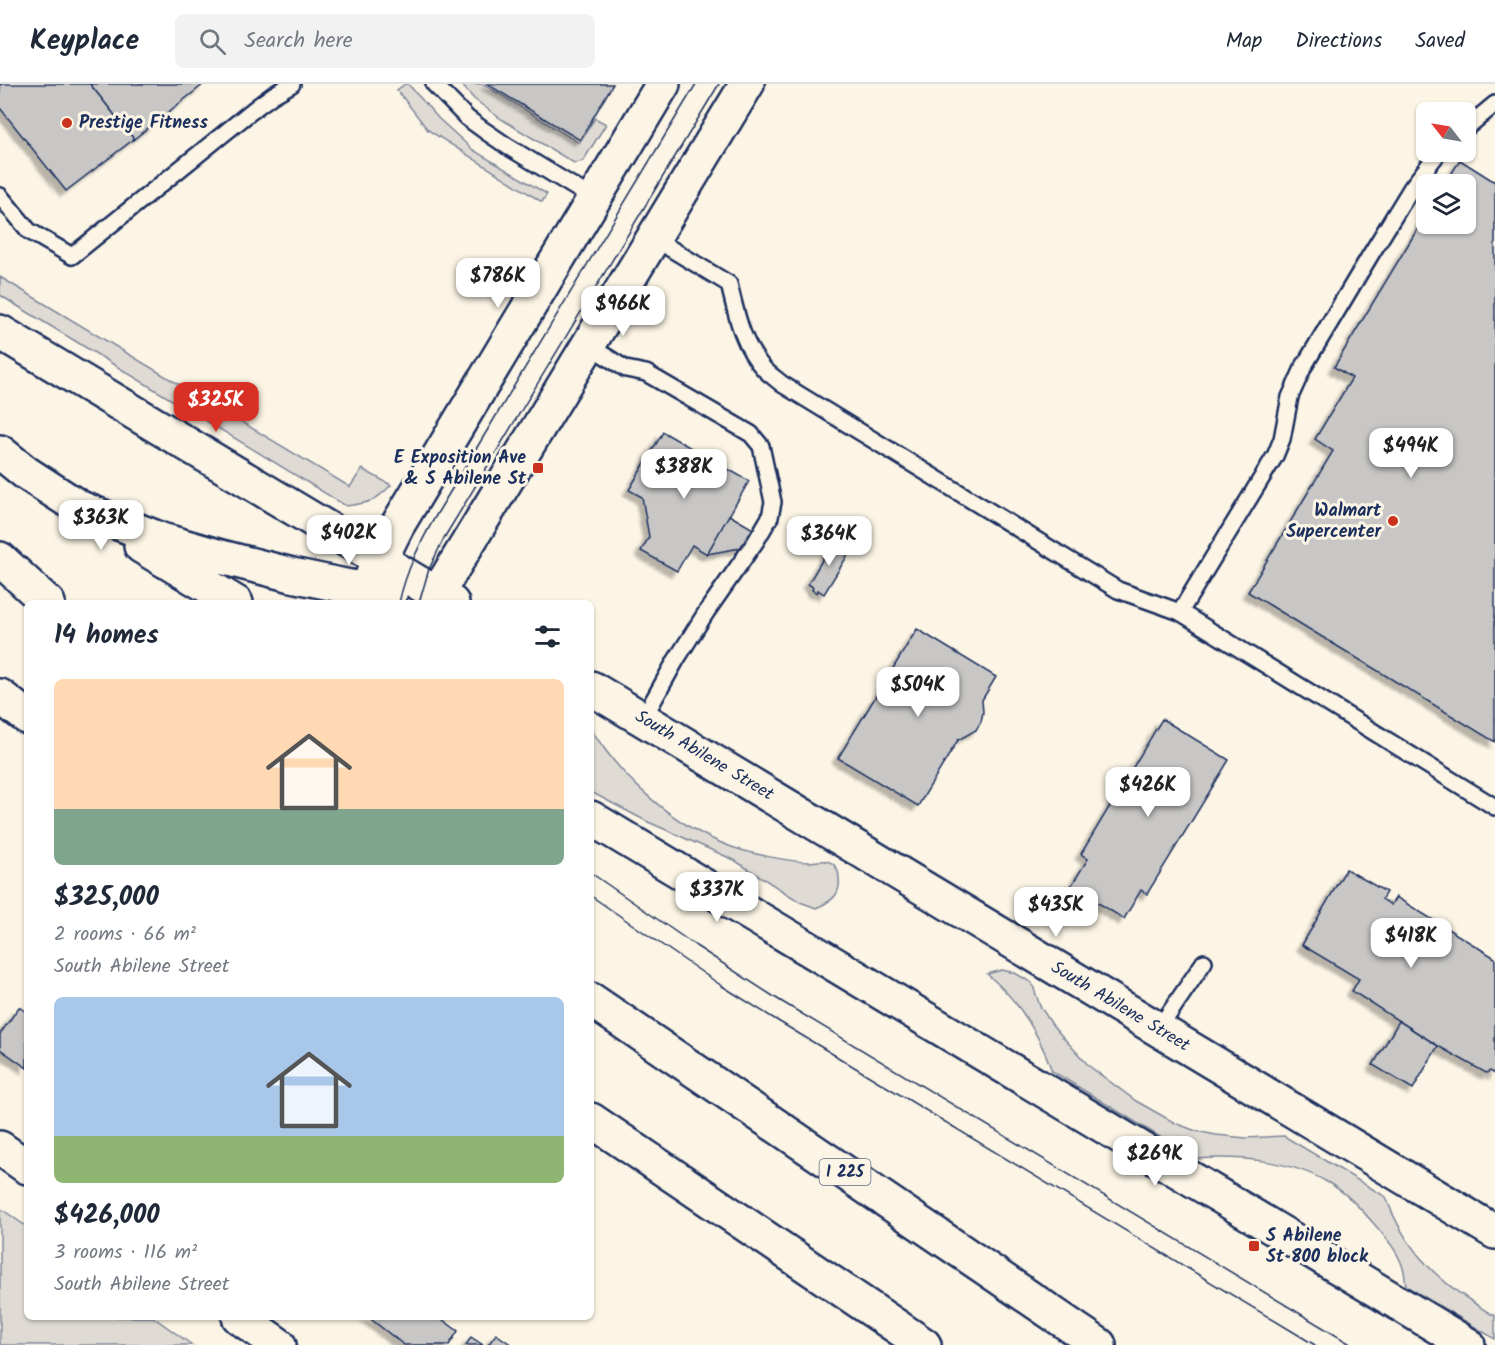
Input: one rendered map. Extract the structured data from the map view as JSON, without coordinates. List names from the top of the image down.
{
  "streets": {
    "main road": ["South Abilene Street", "I 225"]
  },
  "places": {
    "other": ["Prestige Fitness", "Walmart Supercenter"],
    "transit": ["E Exposition Ave & S Abilene St", "S Abilene St 800 block"]
  },
  "north": "top left",
  "page": {
    "header": "Keyplace",
    "search": "Search here",
    "nav": ["Map", "Directions", "Saved"],
    "price": [
      "$786K",
      "$966K",
      "$325K",
      "$494K",
      "$388K",
      "$363K",
      "$402K",
      "$364K",
      "$504K",
      "$426K",
      "$337K",
      "$435K",
      "$418K",
      "$269K"
    ],
    "heading": "14 homes",
    "list": [
      {
        "name": "$325,000",
        "note": "2 rooms · 66 m² · South Abilene Street"
      },
      {
        "name": "$426,000",
        "note": "3 rooms · 116 m² · South Abilene Street"
      }
    ]
  }
}
